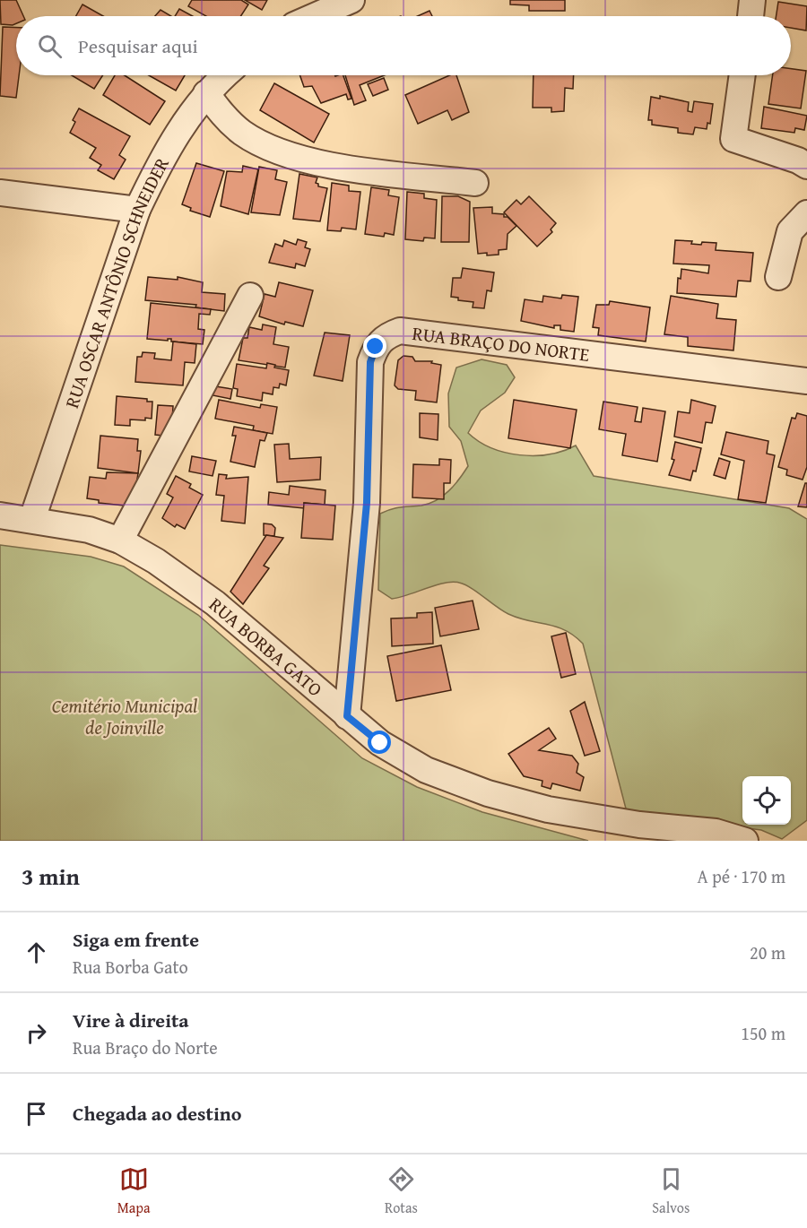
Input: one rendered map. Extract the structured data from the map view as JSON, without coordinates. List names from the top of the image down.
{
  "streets": {
    "street": ["RUA OSCAR ANTÔNIO SCHNEIDER", "RUA BRAÇO DO NORTE", "RUA BORBA GATO"]
  },
  "crossings": [
    ["RUA OSCAR ANTÔNIO SCHNEIDER", "RUA BORBA GATO"],
    ["RUA BRAÇO DO NORTE", "RUA BORBA GATO"]
  ],
  "parks": ["Cemitério Municipal de Joinville"],
  "page": {
    "search": "Pesquisar aqui",
    "heading": ["3 min", "A pé · 170 m"],
    "list": [
      ["Siga em frente", "Rua Borba Gato", "20 m"],
      ["Vire à direita", "Rua Braço do Norte", "150 m"],
      "Chegada ao destino"
    ],
    "nav": ["Mapa", "Rotas", "Salvos"]
  }
}
